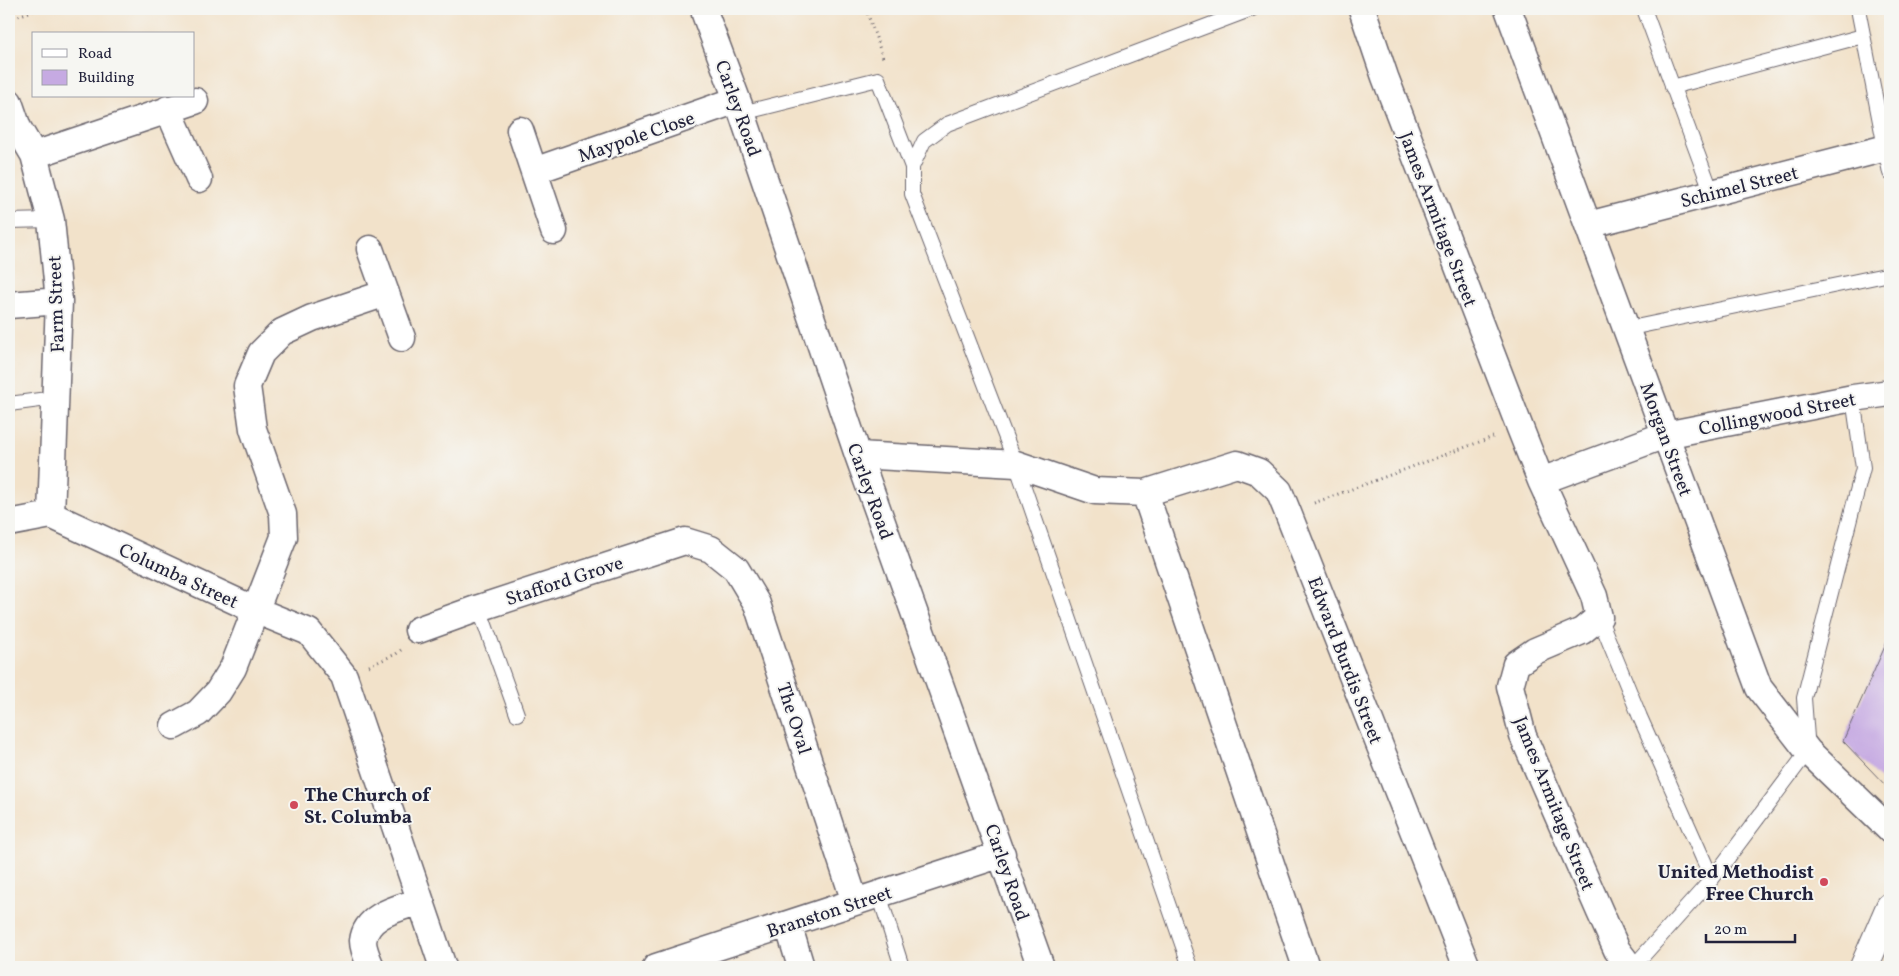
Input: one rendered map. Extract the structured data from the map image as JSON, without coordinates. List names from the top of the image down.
{
  "streets": {
    "street": [
      "Carley Road",
      "Maypole Close",
      "Schimel Street",
      "James Armitage Street",
      "Farm Street",
      "Collingwood Street",
      "Morgan Street",
      "Columba Street",
      "Stafford Grove",
      "Edward Burdis Street",
      "The Oval",
      "Branston Street"
    ]
  },
  "crossings": [
    ["Carley Road", "Maypole Close"],
    ["Carley Road", "Edward Burdis Street"],
    ["Carley Road", "Branston Street"],
    ["Schimel Street", "Morgan Street"],
    ["James Armitage Street", "Collingwood Street"],
    ["Farm Street", "Columba Street"],
    ["Collingwood Street", "Morgan Street"],
    ["Stafford Grove", "The Oval"],
    ["The Oval", "Branston Street"]
  ],
  "places": ["The Church of St. Columba", "United Methodist Free Church"],
  "legend": ["Road", "Building"],
  "scale_bar": "20 m"
}
